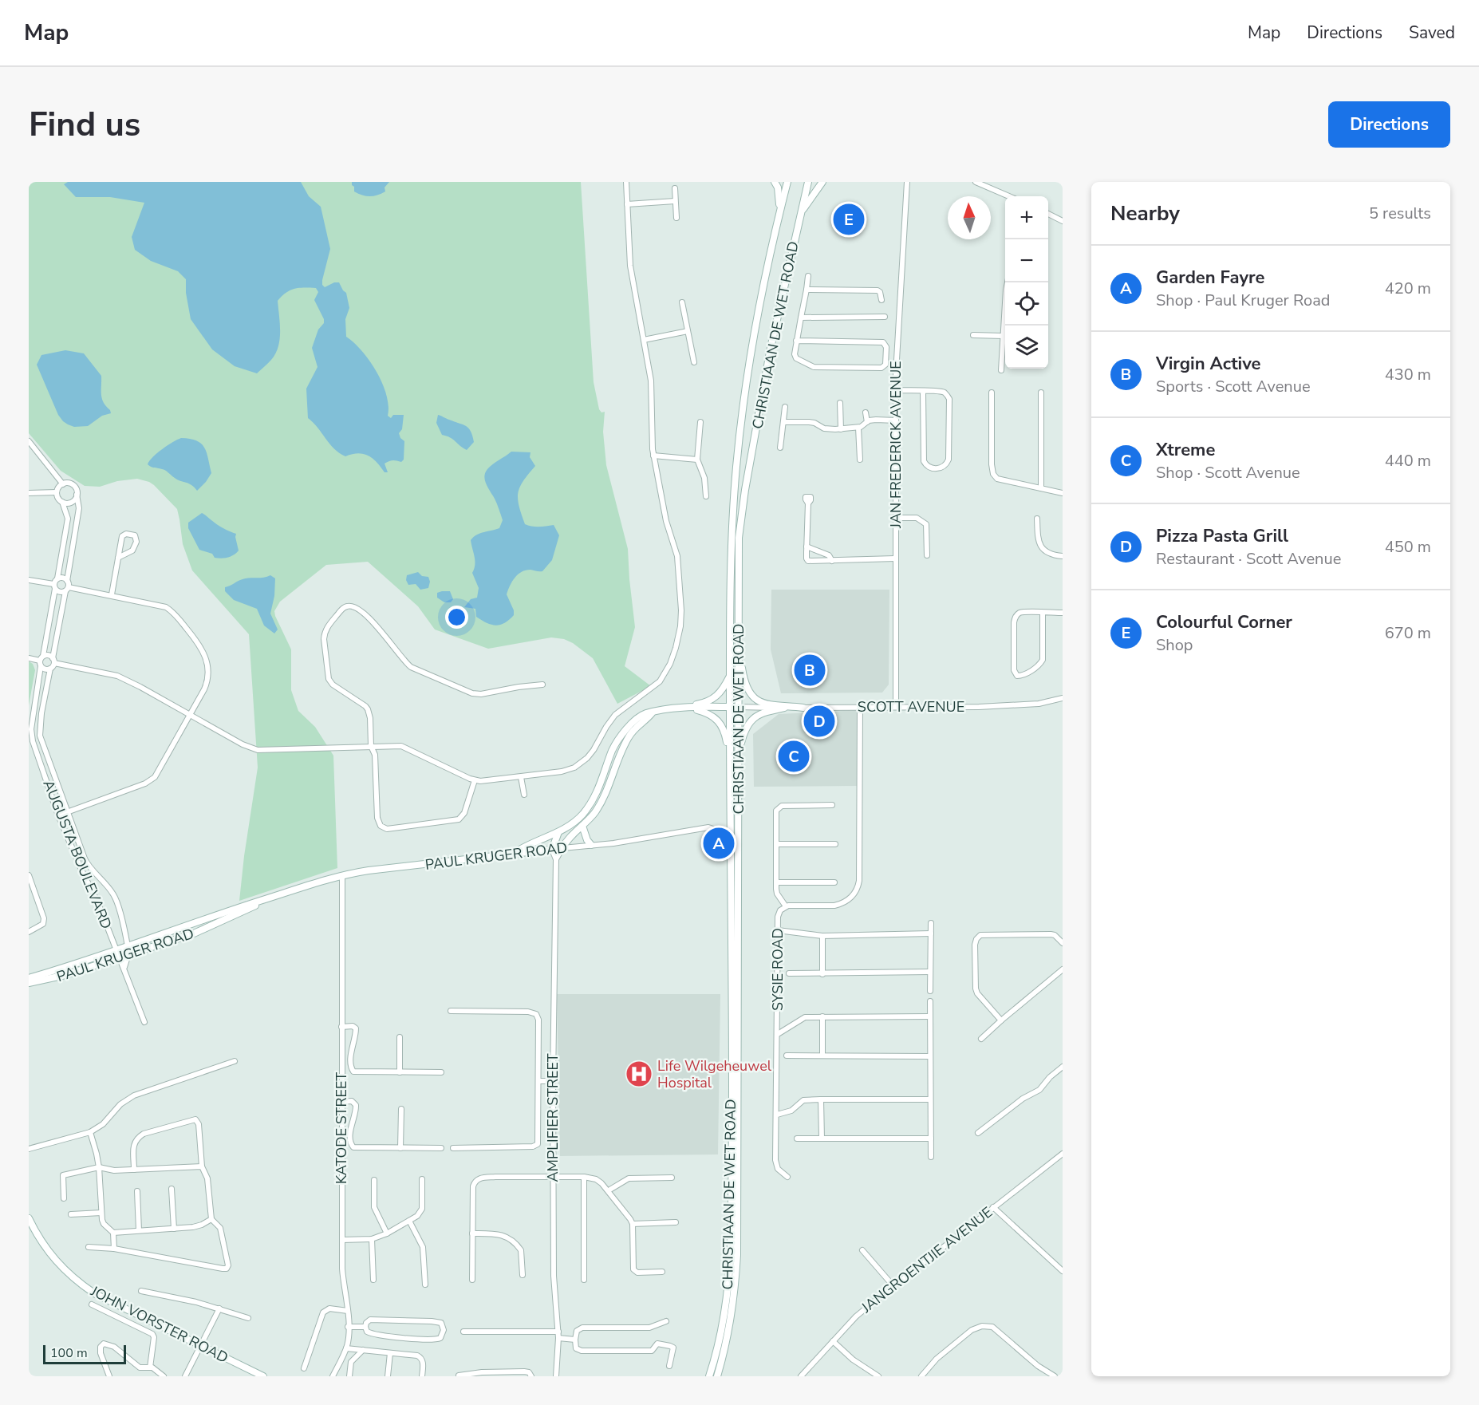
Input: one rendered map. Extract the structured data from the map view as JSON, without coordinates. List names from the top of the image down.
{
  "streets": {
    "main road": [
      "CHRISTIAAN DE WET ROAD",
      "SCOTT AVENUE",
      "PAUL KRUGER ROAD",
      "AMPLIFIER STREET",
      "JOHN VORSTER ROAD"
    ],
    "street": [
      "JAN FREDERICK AVENUE",
      "AUGUSTA BOULEVARD",
      "SYSIE ROAD",
      "KATODE STREET",
      "JANGROENTJIE AVENUE"
    ]
  },
  "crossings": [
    ["CHRISTIAAN DE WET ROAD", "SCOTT AVENUE"],
    ["JAN FREDERICK AVENUE", "SCOTT AVENUE"],
    ["SCOTT AVENUE", "SYSIE ROAD"],
    ["AUGUSTA BOULEVARD", "PAUL KRUGER ROAD"],
    ["PAUL KRUGER ROAD", "AMPLIFIER STREET"],
    ["PAUL KRUGER ROAD", "KATODE STREET"]
  ],
  "places": {
    "hospital": ["Life Wilgeheuwel Hospital"]
  },
  "scale_bar": "100 m",
  "north": "top",
  "page": {
    "header": "Map",
    "nav": ["Map", "Directions", "Saved"],
    "buttons": "Directions",
    "title": "Find us",
    "heading": ["Nearby", "5 results"],
    "map_buttons": ["+", "−"],
    "pins": [
      "E",
      "B",
      "D",
      "C",
      "A"
    ],
    "list": [
      {
        "mark": "A",
        "name": "Garden Fayre",
        "note": "Shop · Paul Kruger Road",
        "value": "420 m"
      },
      {
        "mark": "B",
        "name": "Virgin Active",
        "note": "Sports · Scott Avenue",
        "value": "430 m"
      },
      {
        "mark": "C",
        "name": "Xtreme",
        "note": "Shop · Scott Avenue",
        "value": "440 m"
      },
      {
        "mark": "D",
        "name": "Pizza Pasta Grill",
        "note": "Restaurant · Scott Avenue",
        "value": "450 m"
      },
      {
        "mark": "E",
        "name": "Colourful Corner",
        "note": "Shop",
        "value": "670 m"
      }
    ],
    "scale": "100 m"
  }
}
